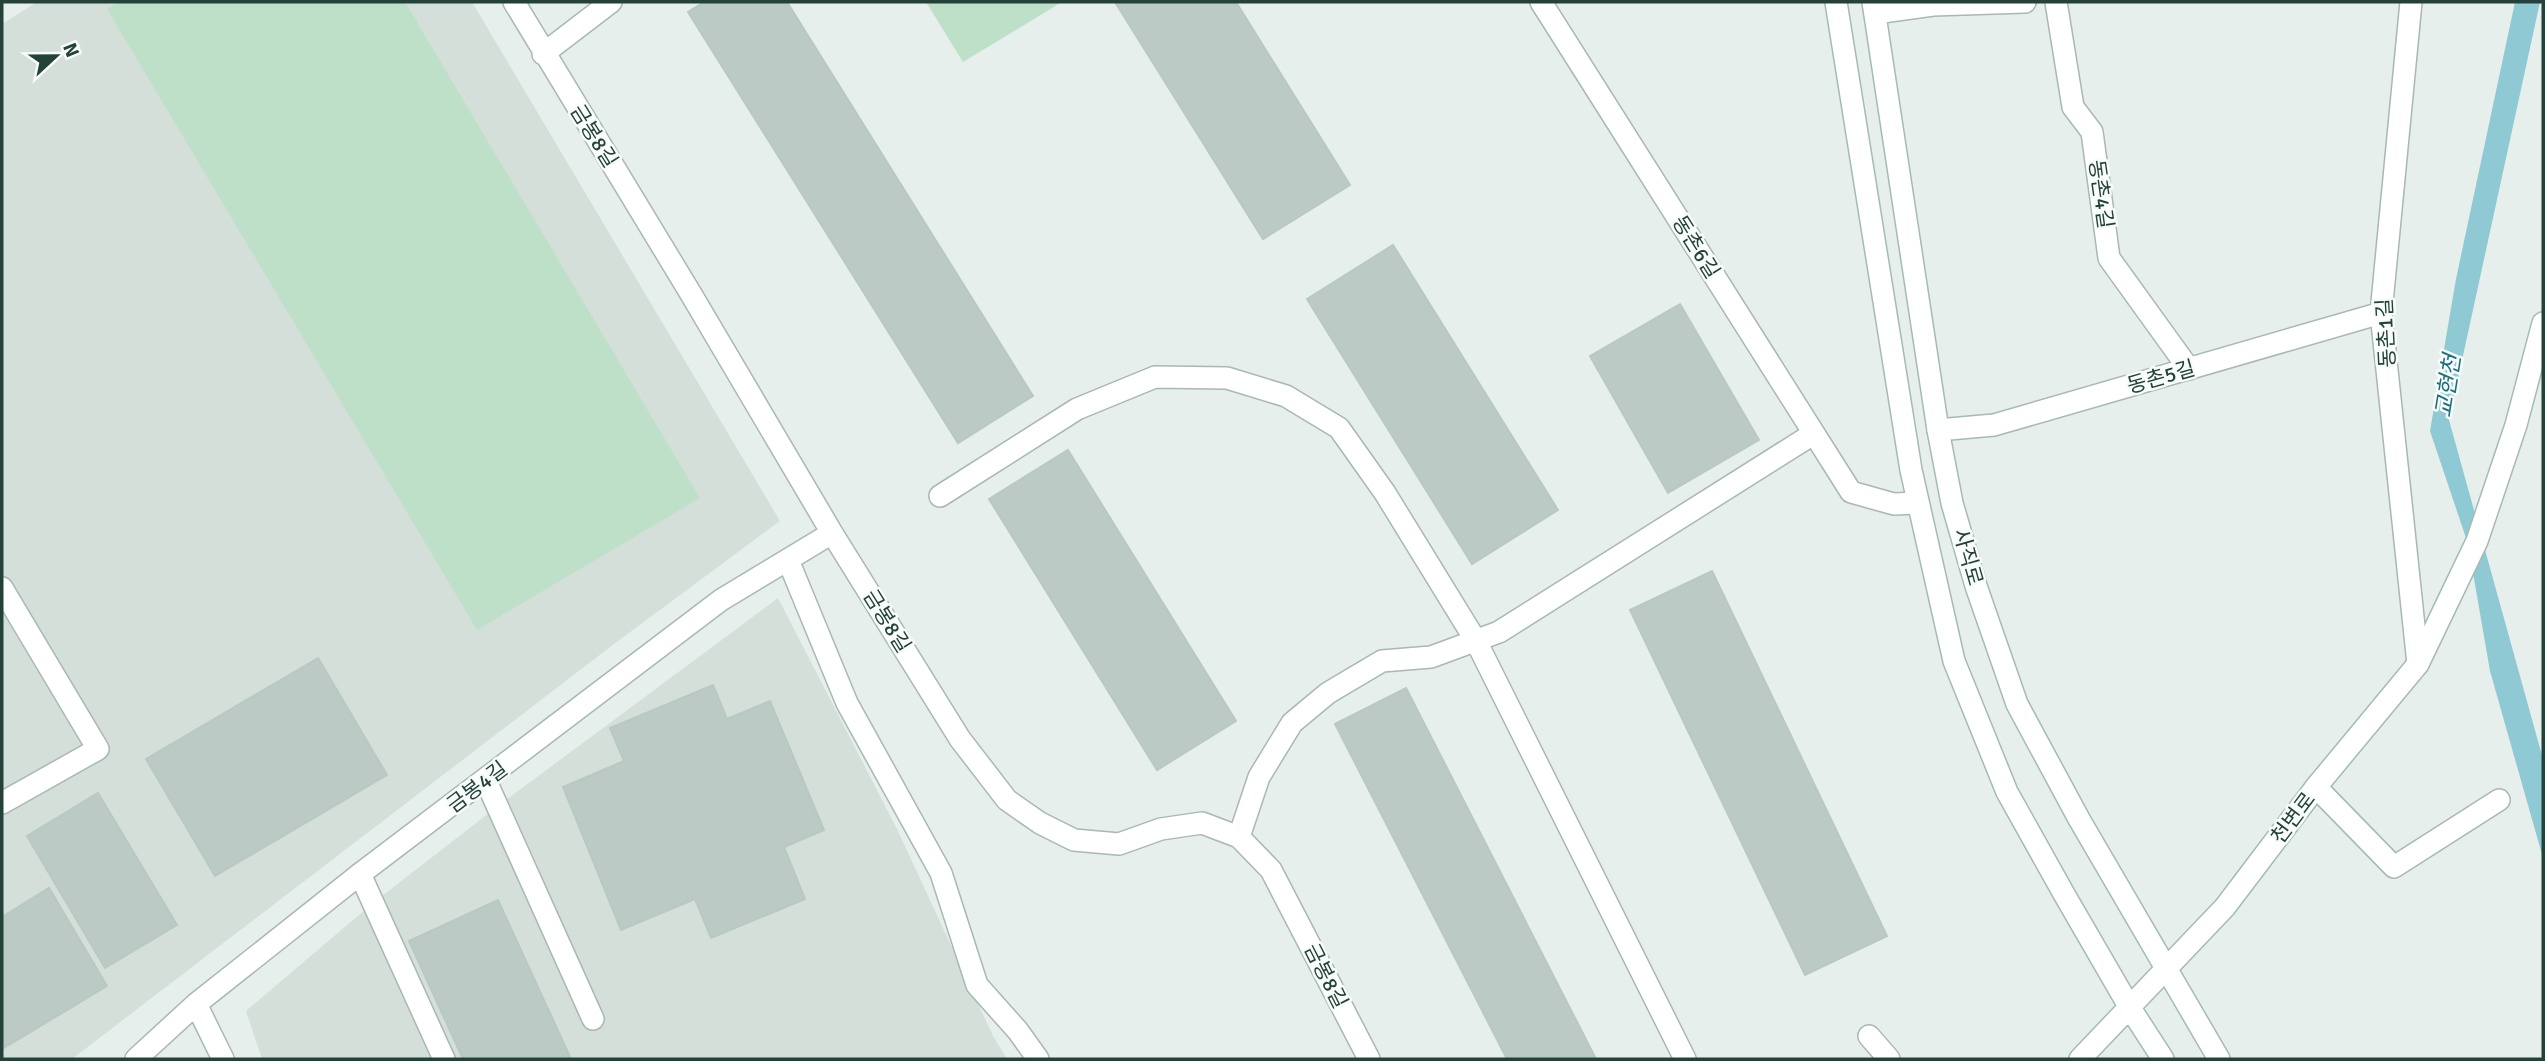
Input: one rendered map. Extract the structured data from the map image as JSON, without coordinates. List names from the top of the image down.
{
  "streets": {
    "street": [
      "금봉8길",
      "동촌4길",
      "동촌6길",
      "동촌1길",
      "동촌5길",
      "사직로",
      "금봉4길",
      "천변로"
    ]
  },
  "crossings": [
    ["금봉8길", "금봉4길"],
    ["동촌4길", "동촌5길"],
    ["동촌6길", "사직로"],
    ["동촌1길", "동촌5길"],
    ["동촌1길", "천변로"],
    ["동촌5길", "사직로"],
    ["사직로", "천변로"]
  ],
  "water": ["교현천"],
  "north": "right"
}
